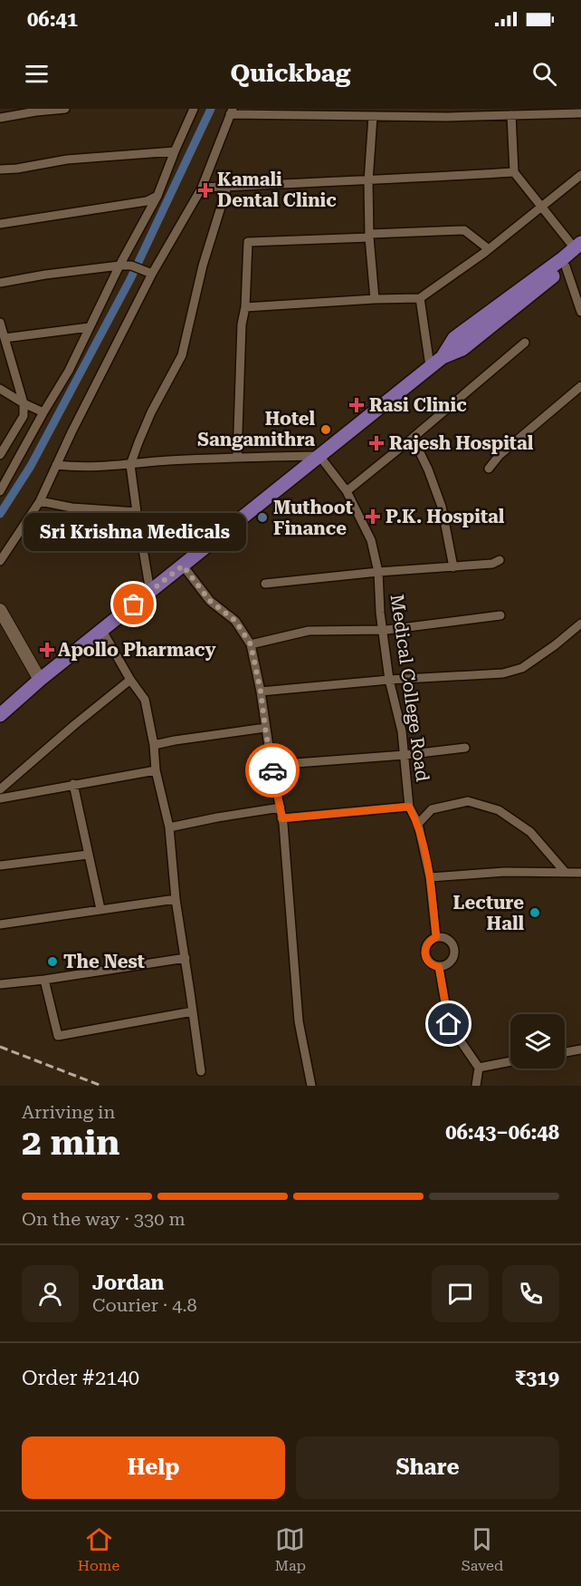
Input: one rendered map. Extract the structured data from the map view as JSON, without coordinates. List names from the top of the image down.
{
  "streets": {
    "street": ["Medical College Road"]
  },
  "places": {
    "health": [
      "Kamali Dental Clinic",
      "Rasi Clinic",
      "Rajesh Hospital",
      "P.K. Hospital",
      "Apollo Pharmacy"
    ],
    "other": [
      "Hotel Sangamithra",
      "Muthoot Finance",
      "Sri Krishna Medicals",
      "Lecture Hall",
      "The Nest"
    ]
  },
  "page": {
    "status": "06:41",
    "header": "Quickbag",
    "bubble": "Sri Krishna Medicals",
    "heading": ["2 min", "Arriving in", "06:43–06:48"],
    "panel": [
      "Jordan",
      "Courier · 4.8",
      "Order #2140",
      "₹319"
    ],
    "bar": "On the way · 330 m",
    "buttons": ["Help", "Share"],
    "tabs": ["Home", "Map", "Saved"]
  }
}
